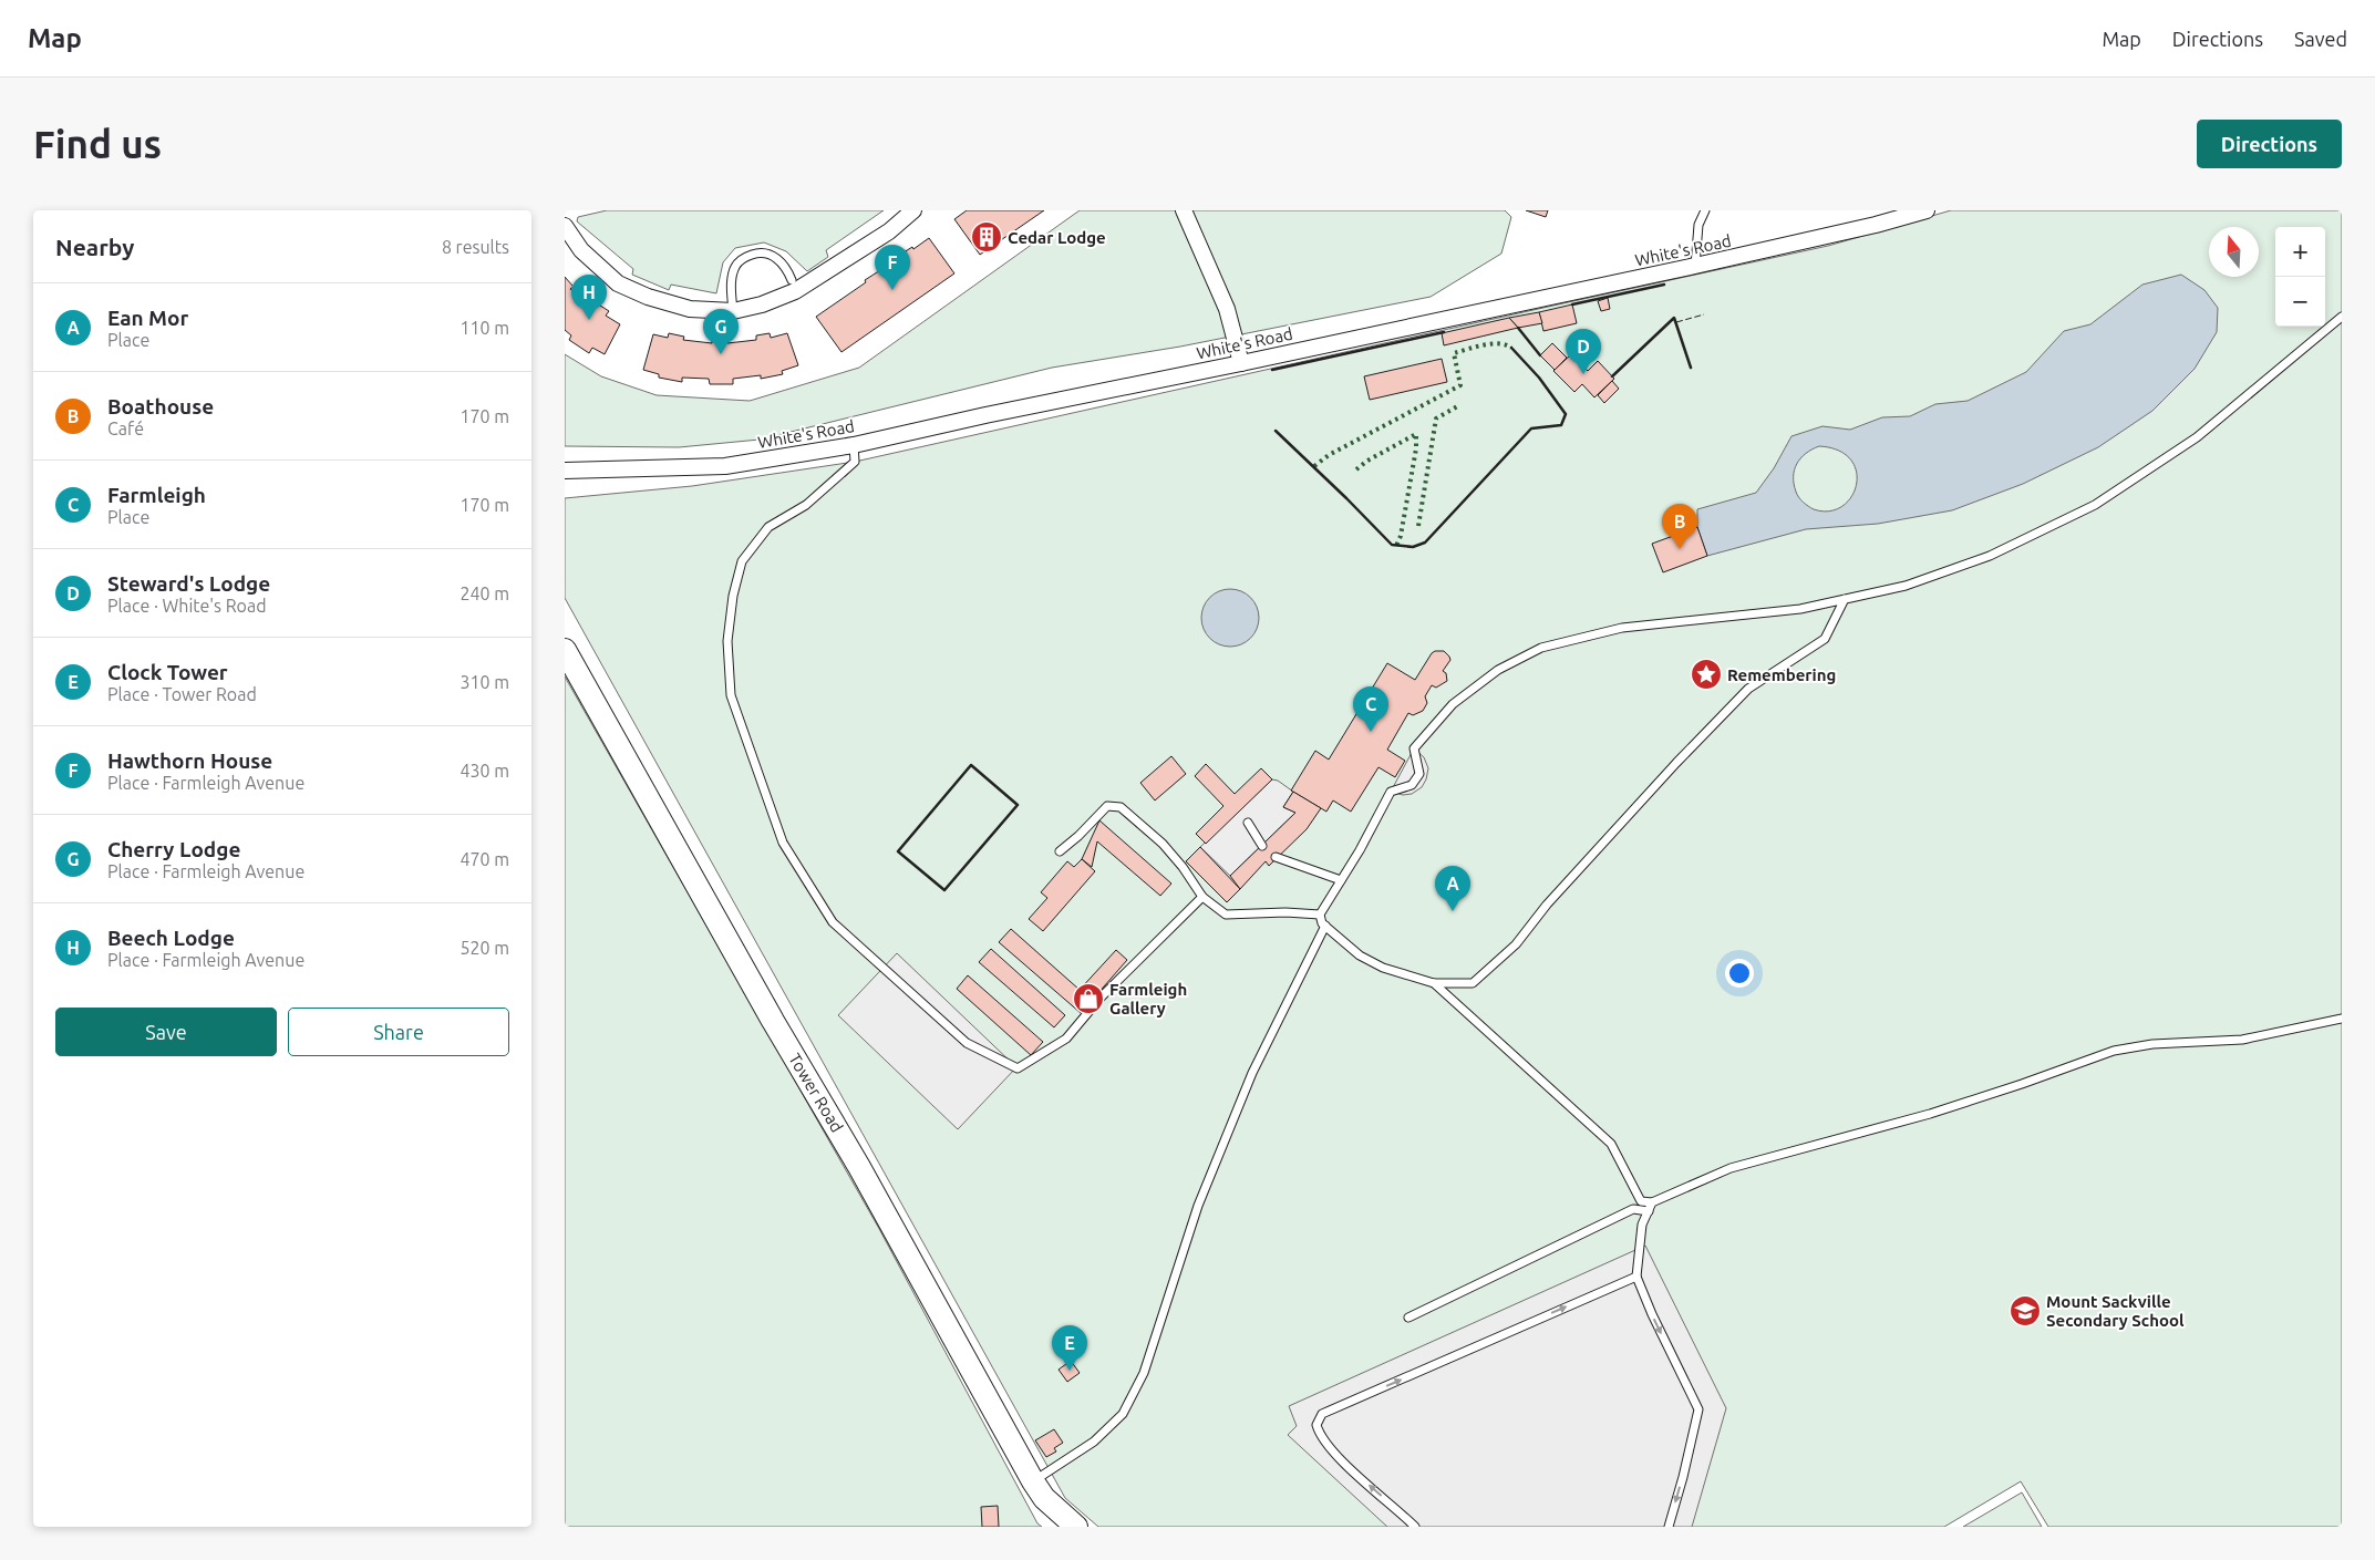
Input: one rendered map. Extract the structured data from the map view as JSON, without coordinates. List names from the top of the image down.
{
  "streets": {
    "street": ["White's Road", "Tower Road"]
  },
  "places": {
    "building": ["Cedar Lodge"],
    "place": ["Remembering"],
    "shop": ["Farmleigh Gallery"],
    "school or university": ["Mount Sackville Secondary School"]
  },
  "north": "top",
  "page": {
    "header": "Map",
    "nav": ["Map", "Directions", "Saved"],
    "buttons": [
      "Directions",
      ["Save", "Share"]
    ],
    "title": "Find us",
    "heading": ["Nearby", "8 results"],
    "map_buttons": ["+", "−"],
    "pins": [
      "F",
      "H",
      "G",
      "D",
      "B",
      "C",
      "A",
      "E"
    ],
    "list": [
      {
        "mark": "A",
        "name": "Ean Mor",
        "note": "Place",
        "value": "110 m"
      },
      {
        "mark": "B",
        "name": "Boathouse",
        "note": "Café",
        "value": "170 m"
      },
      {
        "mark": "C",
        "name": "Farmleigh",
        "note": "Place",
        "value": "170 m"
      },
      {
        "mark": "D",
        "name": "Steward's Lodge",
        "note": "Place · White's Road",
        "value": "240 m"
      },
      {
        "mark": "E",
        "name": "Clock Tower",
        "note": "Place · Tower Road",
        "value": "310 m"
      },
      {
        "mark": "F",
        "name": "Hawthorn House",
        "note": "Place · Farmleigh Avenue",
        "value": "430 m"
      },
      {
        "mark": "G",
        "name": "Cherry Lodge",
        "note": "Place · Farmleigh Avenue",
        "value": "470 m"
      },
      {
        "mark": "H",
        "name": "Beech Lodge",
        "note": "Place · Farmleigh Avenue",
        "value": "520 m"
      }
    ]
  }
}
